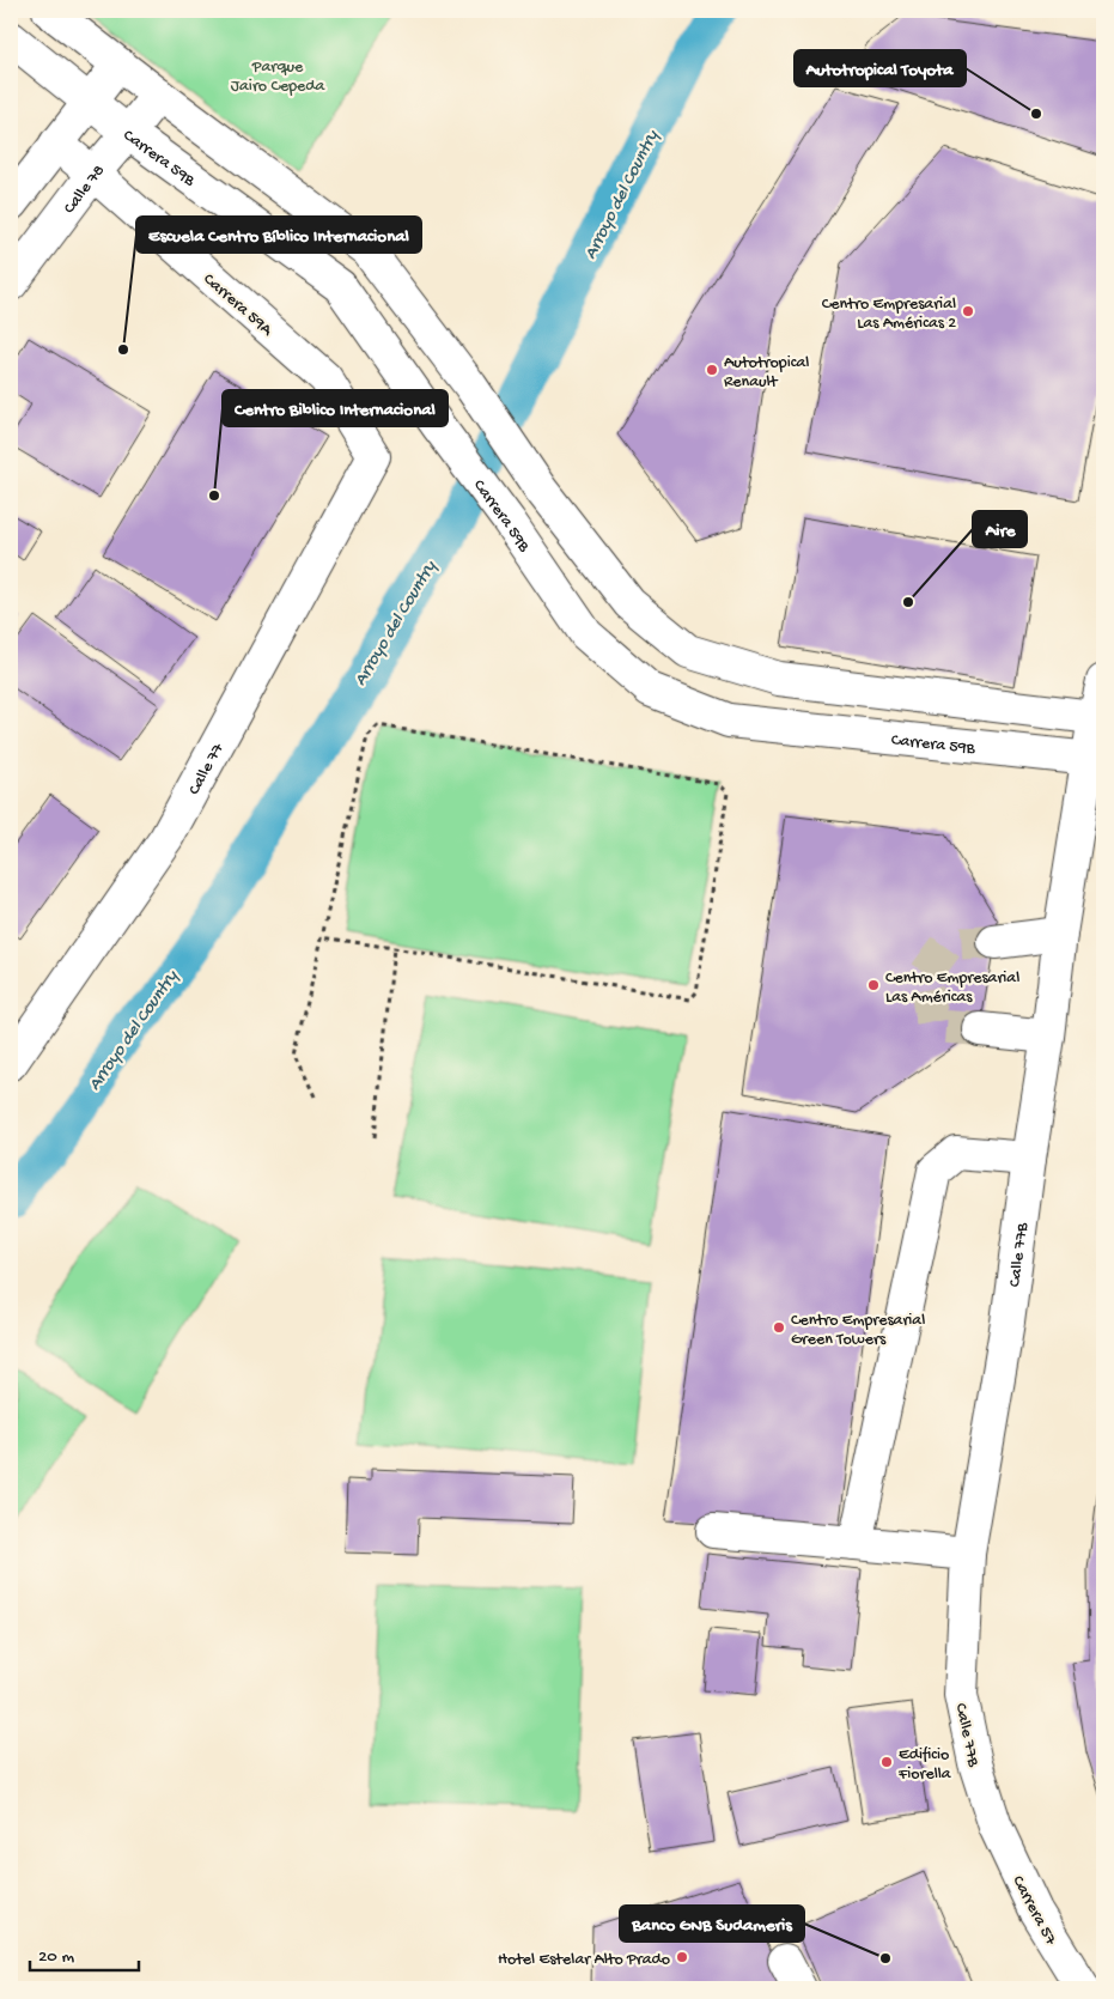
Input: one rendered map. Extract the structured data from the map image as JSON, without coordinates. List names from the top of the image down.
{
  "streets": {
    "street": [
      "Carrera 59B",
      "Calle 78",
      "Carrera 59A",
      "Calle 77",
      "Calle 77B",
      "Carrera 57"
    ]
  },
  "crossings": [
    ["Carrera 59B", "Calle 78"],
    ["Carrera 59B", "Calle 77B"],
    ["Calle 78", "Carrera 59A"],
    ["Carrera 59A", "Calle 77"],
    ["Calle 77B", "Carrera 57"]
  ],
  "water": ["Arroyo del Country"],
  "parks": ["Parque Jairo Cepeda"],
  "places": [
    "Autotropical Toyota",
    "Centro Empresarial Las Américas 2",
    "Escuela Centro Bíblico Internacional",
    "Autotropical Renault",
    "Centro Biblico Internacional",
    "Aire",
    "Centro Empresarial Las Américas",
    "Centro Empresarial Green Towers",
    "Edificio Fiorella",
    "Hotel Estelar Alto Prado",
    "Banco GNB Sudameris"
  ],
  "scale_bar": "20 m"
}
